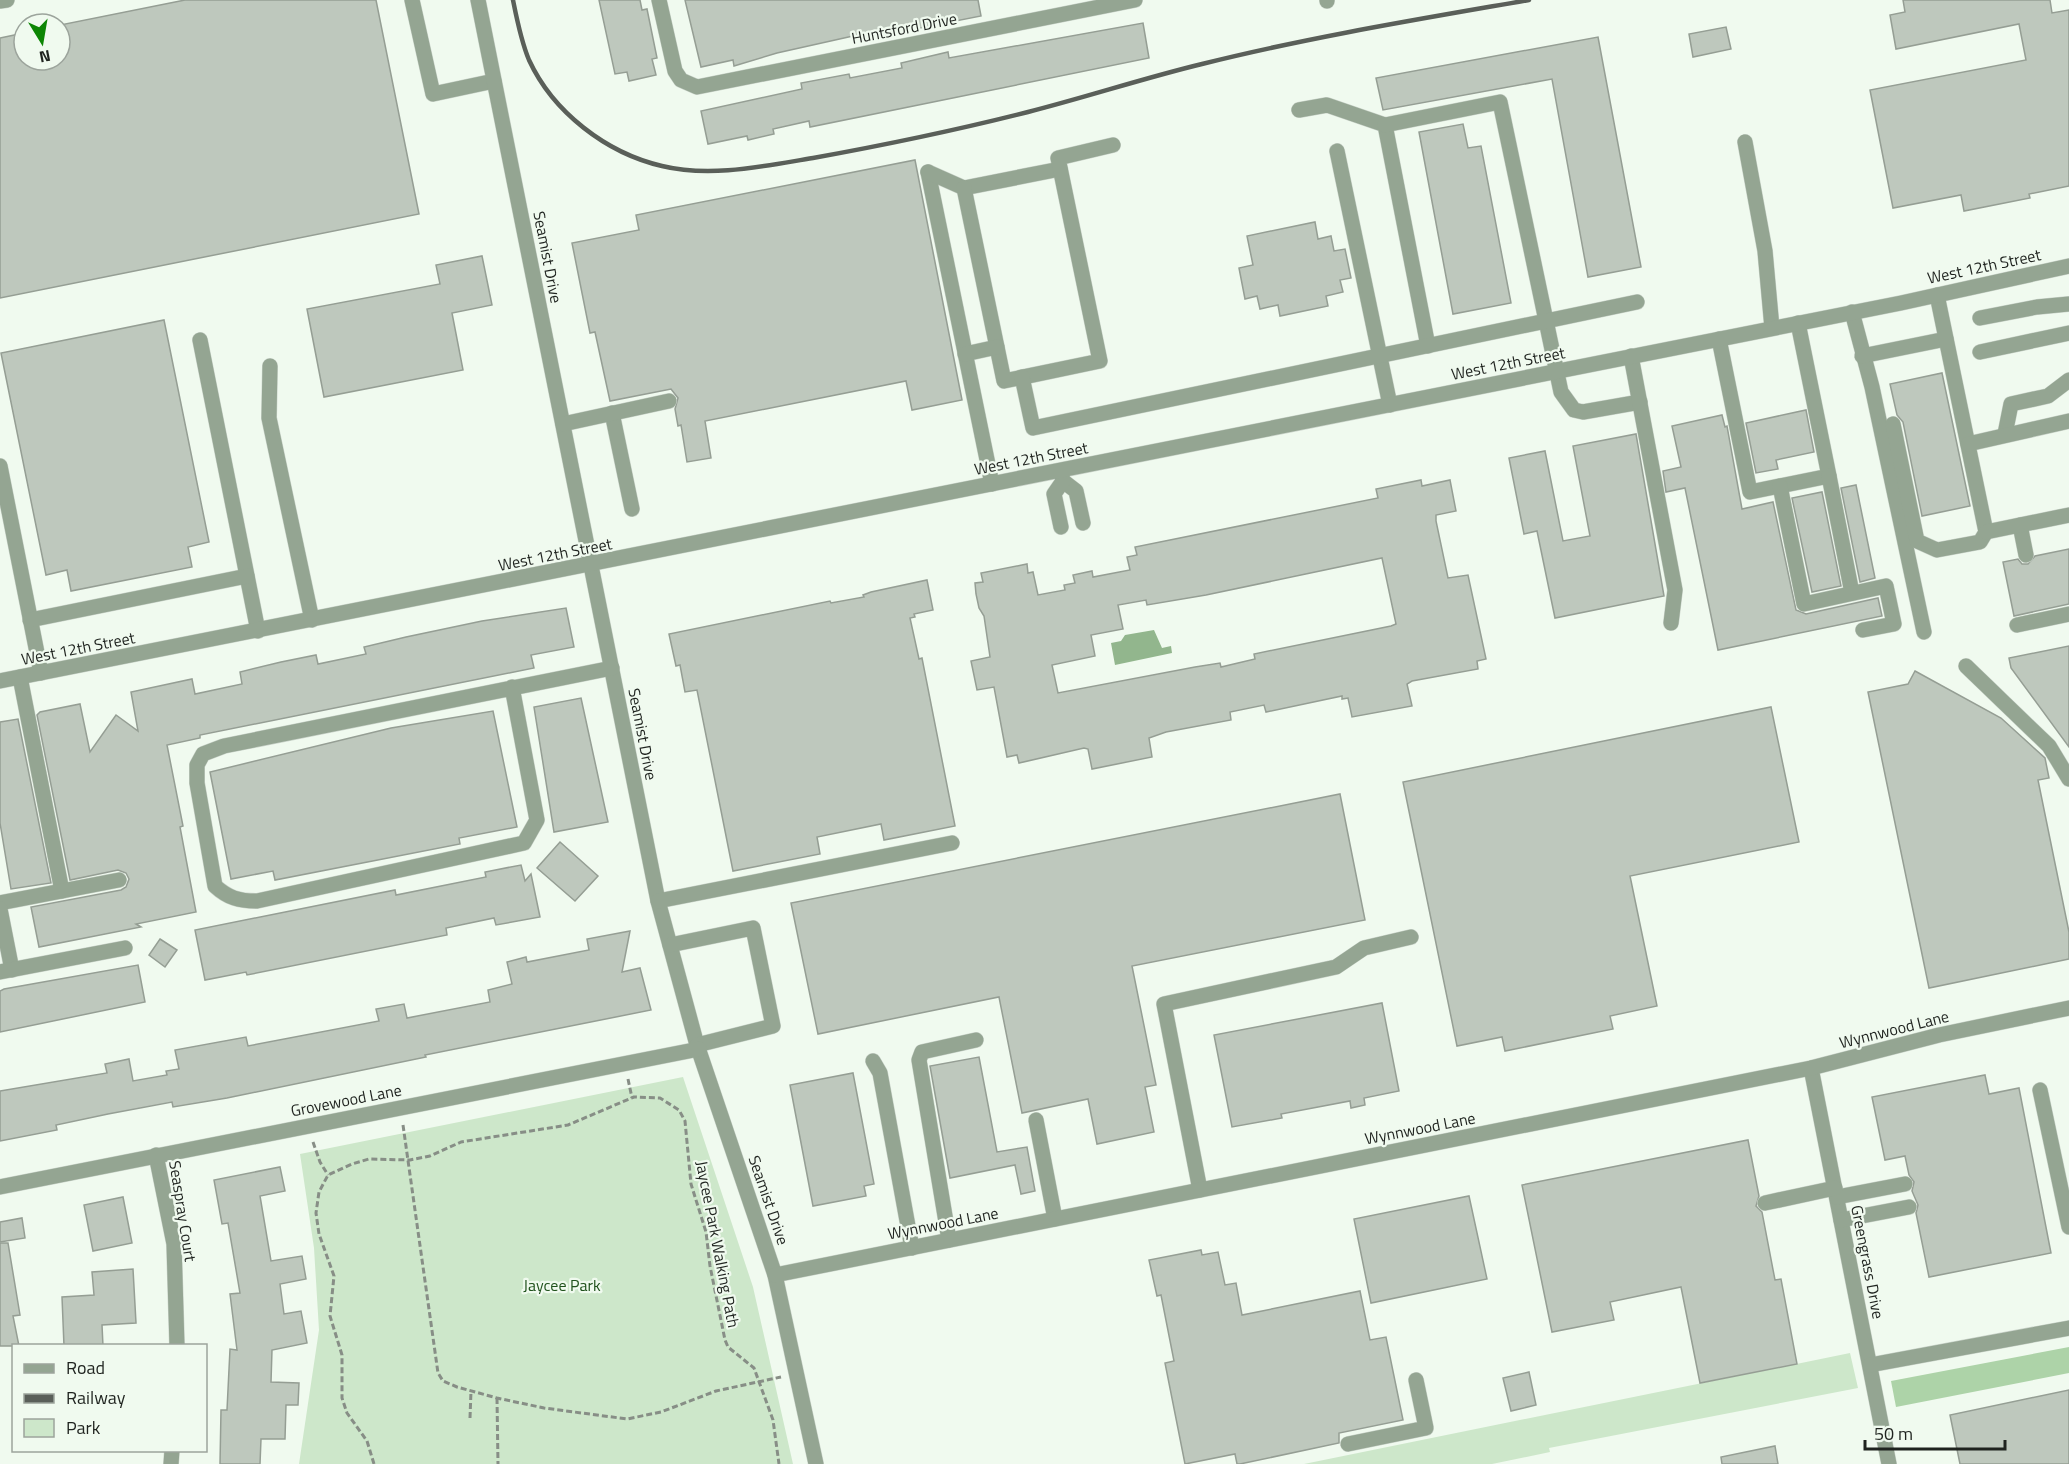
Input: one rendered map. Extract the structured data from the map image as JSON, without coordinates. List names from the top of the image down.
{
  "streets": {
    "street": [
      "Huntsford Drive",
      "Seamist Drive",
      "West 12th Street",
      "Wynnwood Lane",
      "Grovewood Lane",
      "Seaspray Court",
      "Greengrass Drive"
    ],
    "path": ["Jaycee Park Walking Path"]
  },
  "crossings": [
    ["Seamist Drive", "West 12th Street"],
    ["Seamist Drive", "Wynnwood Lane"],
    ["Seamist Drive", "Grovewood Lane"],
    ["Wynnwood Lane", "Greengrass Drive"],
    ["Grovewood Lane", "Seaspray Court"]
  ],
  "parks": ["Jaycee Park"],
  "legend": ["Road", "Railway", "Park"],
  "scale_bar": "50 m",
  "north": "bottom"
}
